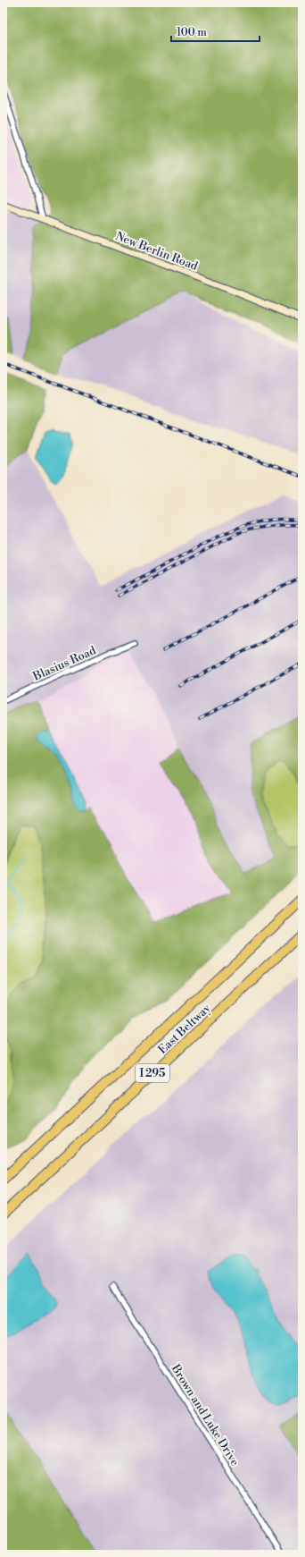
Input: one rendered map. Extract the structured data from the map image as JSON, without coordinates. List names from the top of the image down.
{
  "streets": {
    "highway": ["East Beltway", "I 295"],
    "street": ["New Berlin Road", "Blasius Road", "Brown and Luke Drive"]
  },
  "scale_bar": "100 m"
}
